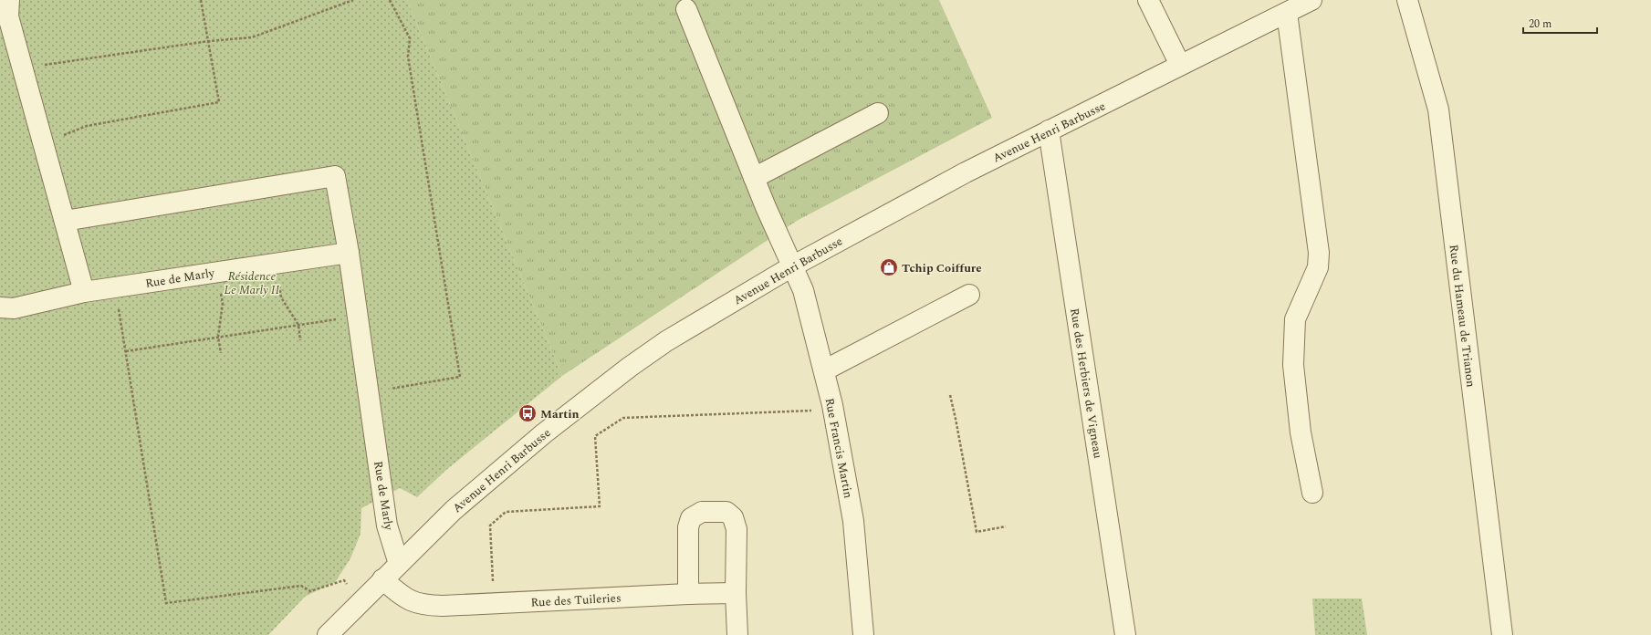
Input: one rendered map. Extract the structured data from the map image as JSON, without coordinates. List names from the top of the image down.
{
  "streets": {
    "street": [
      "Avenue Henri Barbusse",
      "Rue de Marly",
      "Rue du Hameau de Trianon",
      "Rue des Herbiers de Vigneau",
      "Rue Francis Martin",
      "Rue des Tuileries"
    ]
  },
  "crossings": [
    ["Avenue Henri Barbusse", "Rue de Marly"],
    ["Avenue Henri Barbusse", "Rue des Herbiers de Vigneau"],
    ["Avenue Henri Barbusse", "Rue Francis Martin"],
    ["Avenue Henri Barbusse", "Rue des Tuileries"]
  ],
  "parks": ["Résidence Le Marly II"],
  "places": {
    "shop": ["Tchip Coiffure"],
    "bus stop": ["Martin"]
  },
  "scale_bar": "20 m"
}
